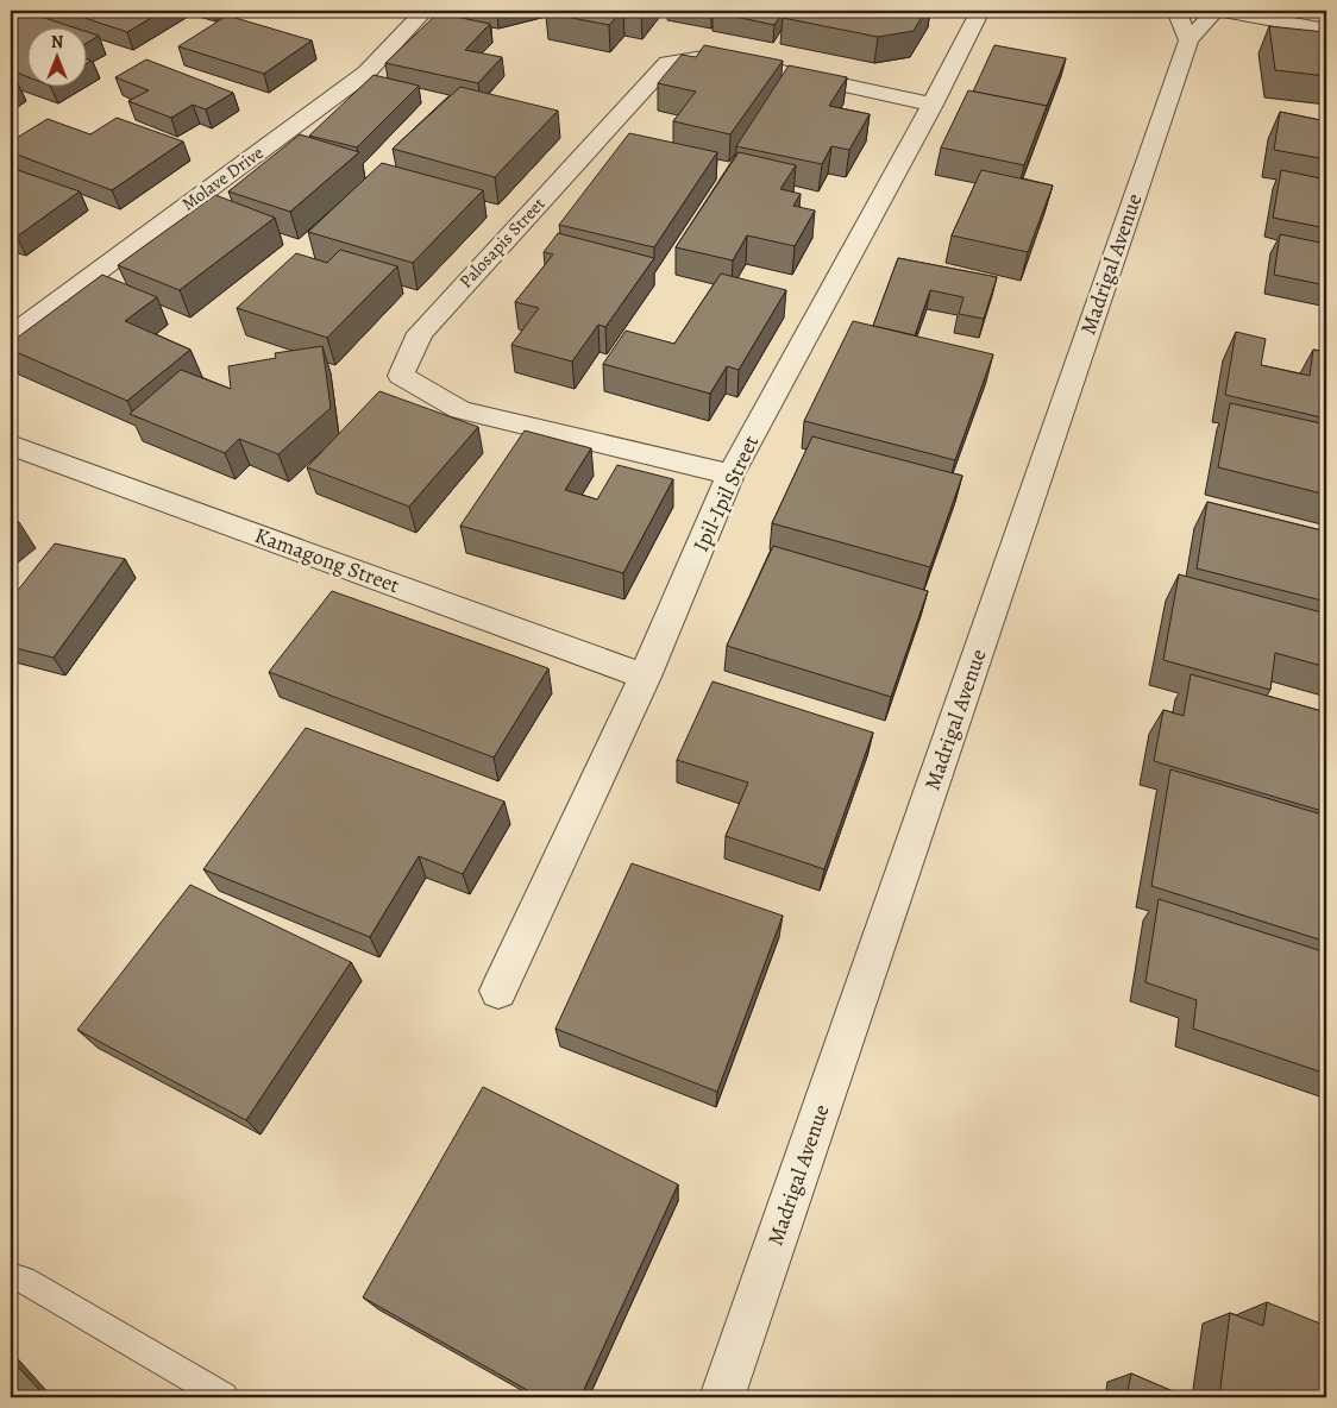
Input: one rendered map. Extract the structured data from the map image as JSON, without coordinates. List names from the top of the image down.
{
  "streets": {
    "street": [
      "Molave Drive",
      "Palosapis Street",
      "Madrigal Avenue",
      "Ipil-Ipil Street",
      "Kamagong Street"
    ]
  },
  "crossings": [
    ["Palosapis Street", "Ipil-Ipil Street"],
    ["Ipil-Ipil Street", "Kamagong Street"]
  ],
  "north": "top"
}
